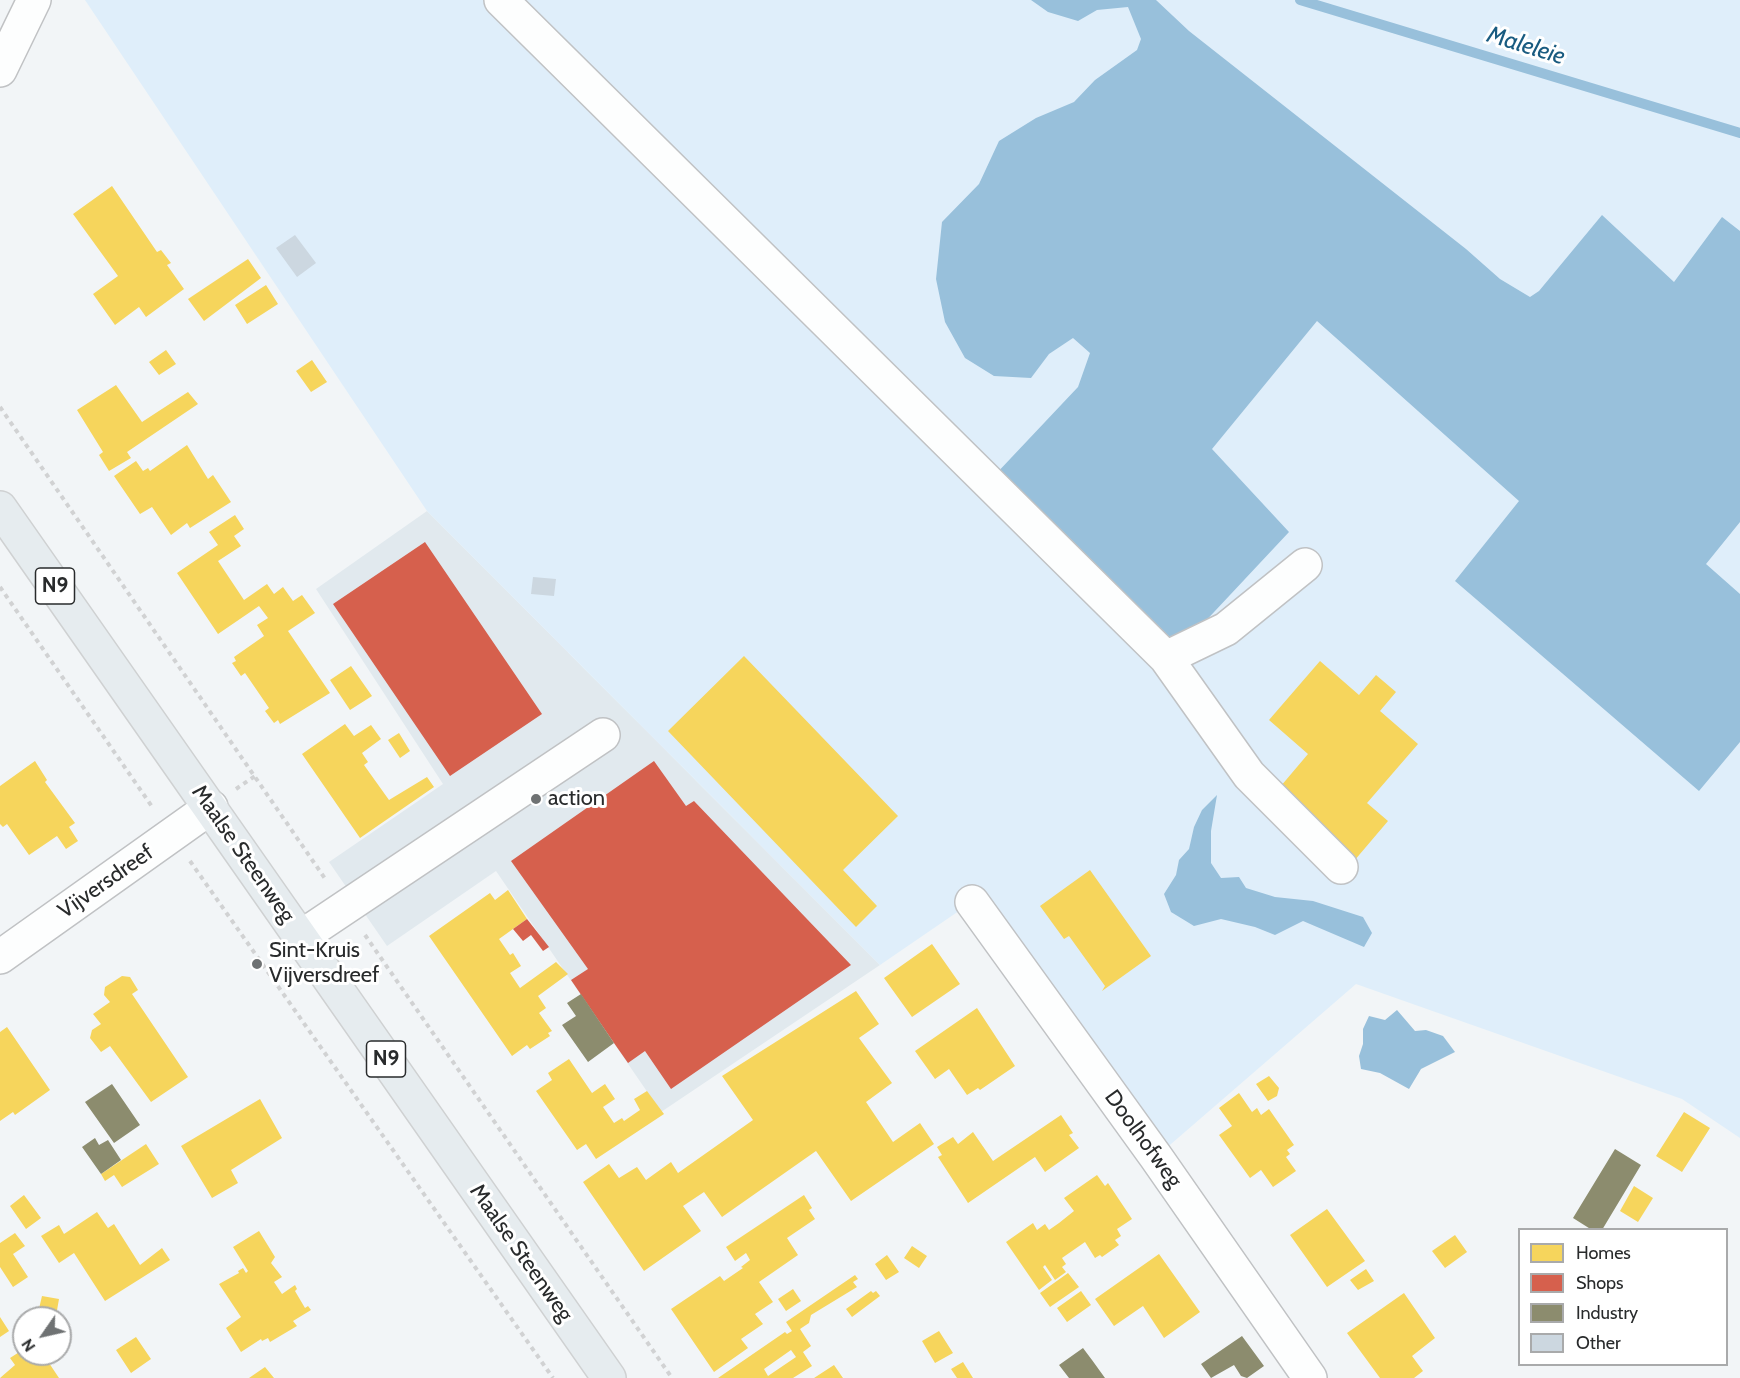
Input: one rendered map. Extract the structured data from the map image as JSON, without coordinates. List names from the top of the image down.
{
  "streets": {
    "main road": ["N9", "Maalse Steenweg"],
    "street": ["Vijversdreef", "Doolhofweg"]
  },
  "crossings": [
    ["Maalse Steenweg", "Vijversdreef"]
  ],
  "water": ["Maleleie"],
  "places": ["action", "Sint-Kruis Vijversdreef"],
  "legend": [
    "Homes",
    "Shops",
    "Industry",
    "Other"
  ],
  "north": "bottom left"
}
